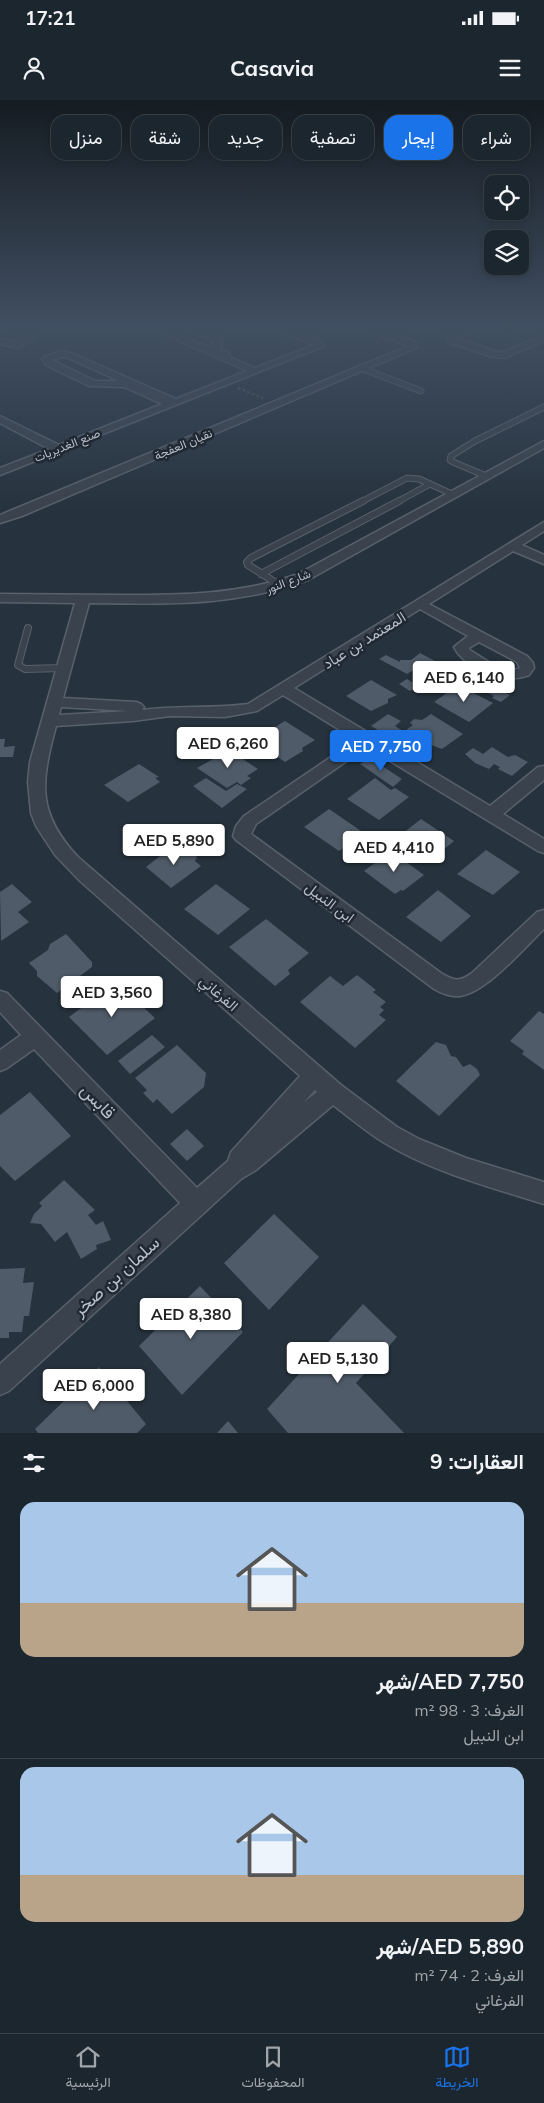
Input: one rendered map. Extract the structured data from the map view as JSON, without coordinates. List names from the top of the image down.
{
  "streets": {
    "street": [
      "نقيان العفجة",
      "صنع الغديريات",
      "شارع النور",
      "المعتمد بن عباد",
      "ابن النبيل",
      "الفرغاني",
      "قابس",
      "سلمان بن صخر"
    ]
  },
  "crossings": [
    ["شارع النور", "الفرغاني"],
    ["المعتمد بن عباد", "الفرغاني"],
    ["الفرغاني", "سلمان بن صخر"],
    ["قابس", "سلمان بن صخر"]
  ],
  "page": {
    "status": "17:21",
    "header": "Casavia",
    "chip": [
      "شراء",
      "إيجار",
      "تصفية",
      "جديد",
      "شقة",
      "منزل"
    ],
    "price": [
      "AED 6,140",
      "AED 6,260",
      "AED 7,750",
      "AED 5,890",
      "AED 4,410",
      "AED 3,560",
      "AED 8,380",
      "AED 5,130",
      "AED 6,000"
    ],
    "heading": "العقارات: 9",
    "list": [
      {
        "name": "AED 7,750/شهر",
        "note": "الغرف: 3 · 98 m² · ابن النبيل"
      },
      {
        "name": "AED 5,890/شهر",
        "note": "الغرف: 2 · 74 m² · الفرغاني"
      }
    ],
    "tabs": ["الخريطة", "المحفوظات", "الرئيسية"]
  }
}
